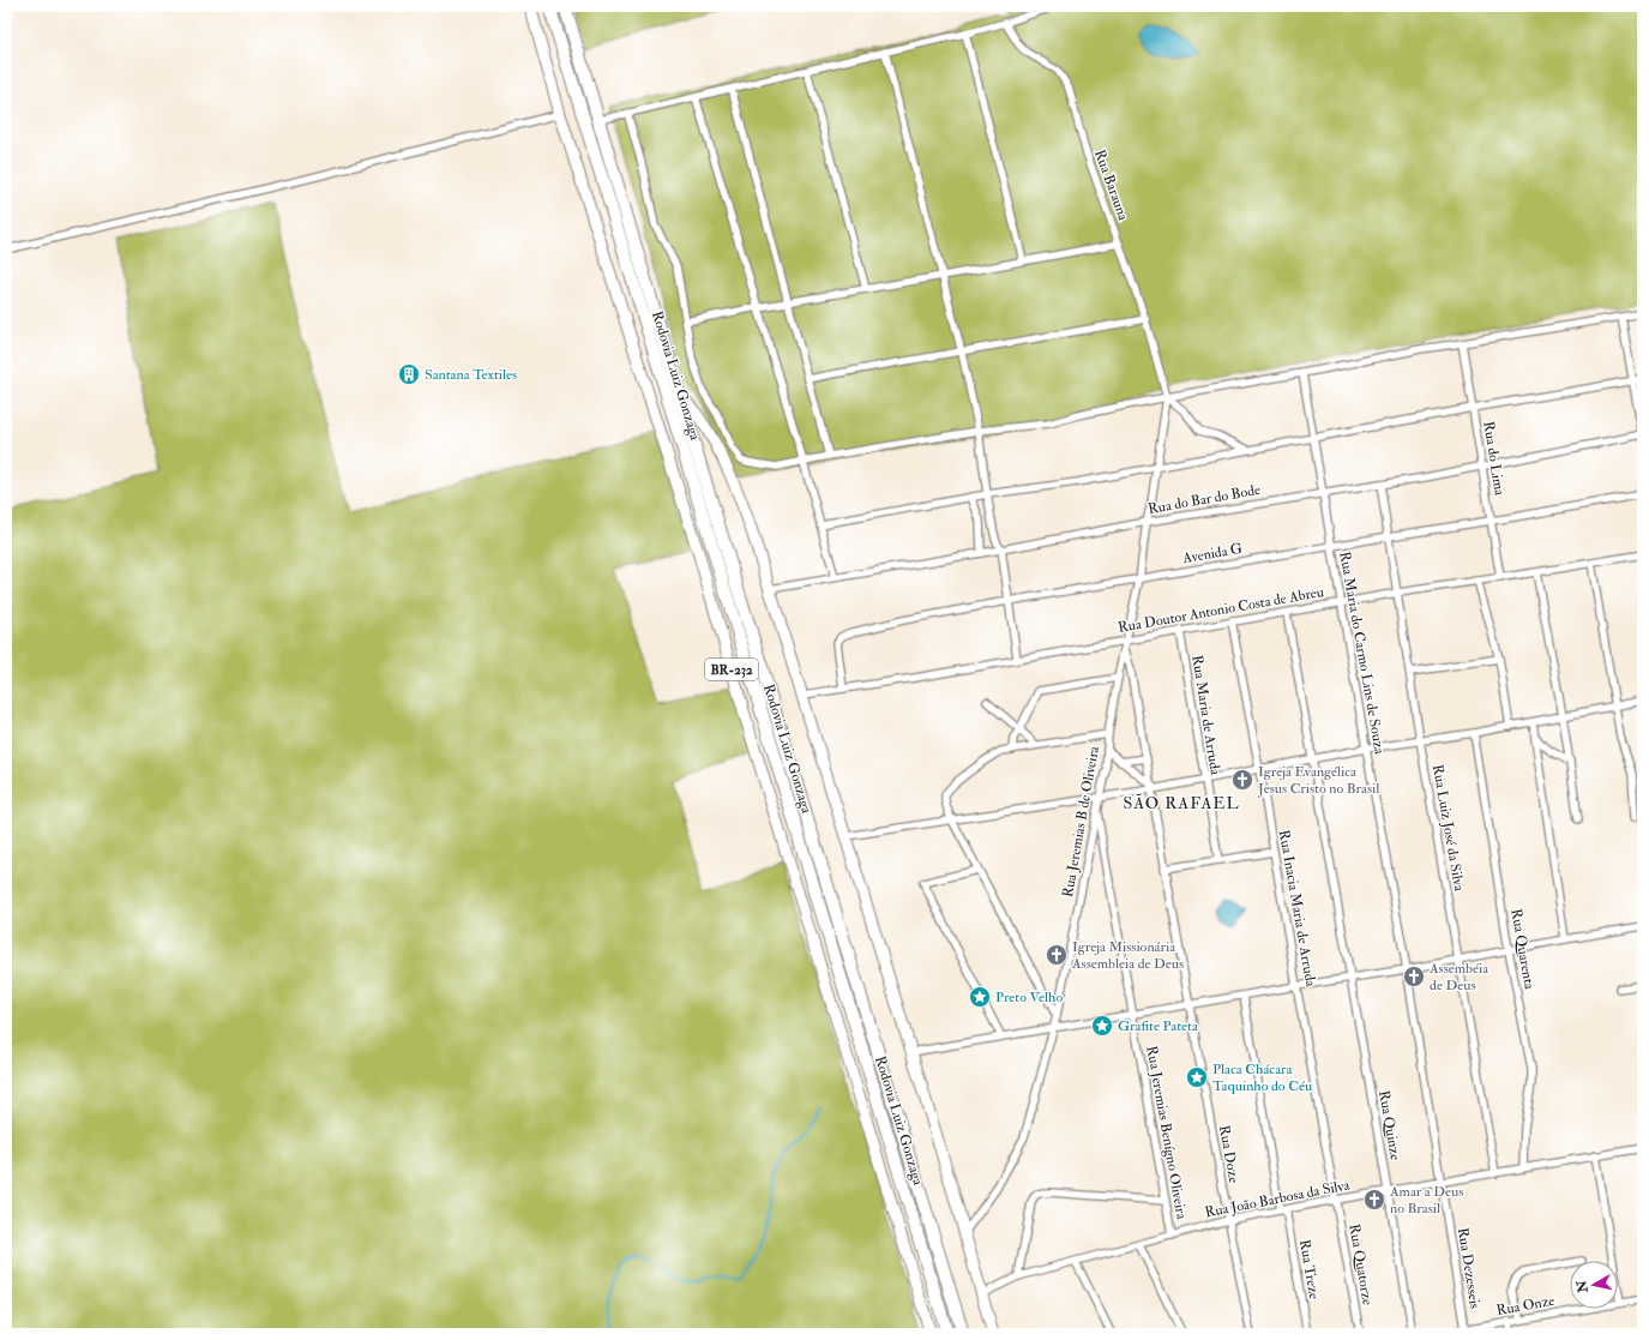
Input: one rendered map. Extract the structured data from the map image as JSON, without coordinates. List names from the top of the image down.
{
  "streets": {
    "highway": ["Rodovia Luiz Gonzaga", "BR-232"],
    "street": [
      "Rua Barauna",
      "Rua do Lima",
      "Rua do Bar do Bode",
      "Avenida G",
      "Rua Doutor Antonio Costa de Abreu",
      "Rua Maria do Carmo Lins de Souza",
      "Rua Maria de Arruda",
      "Rua Jeremias B de Oliveira",
      "Rua Luiz José da Silva",
      "Rua Inacia Maria de Arruda",
      "Rua Quarenta",
      "Rua Quinze",
      "Rua Jeremias Benígno Oliveira",
      "Rua Doze",
      "Rua João Barbosa da Silva",
      "Rua Quatorze",
      "Rua Dezesseis",
      "Rua Treze",
      "Rua Onze"
    ]
  },
  "crossings": [
    ["Rua Barauna", "Rua Jeremias B de Oliveira"],
    ["Rua do Lima", "Rua do Bar do Bode"],
    ["Rua do Lima", "Avenida G"],
    ["Rua do Lima", "Rua Doutor Antonio Costa de Abreu"],
    ["Rua do Bar do Bode", "Rua Maria do Carmo Lins de Souza"],
    ["Rua do Bar do Bode", "Rua Jeremias B de Oliveira"],
    ["Rua do Bar do Bode", "Rua Luiz José da Silva"],
    ["Avenida G", "Rua Doutor Antonio Costa de Abreu"],
    ["Avenida G", "Rua Maria do Carmo Lins de Souza"],
    ["Avenida G", "Rua Jeremias B de Oliveira"],
    ["Avenida G", "Rua Luiz José da Silva"],
    ["Rua Doutor Antonio Costa de Abreu", "Rua Maria do Carmo Lins de Souza"],
    ["Rua Doutor Antonio Costa de Abreu", "Rua Maria de Arruda"],
    ["Rua Doutor Antonio Costa de Abreu", "Rua Jeremias B de Oliveira"],
    ["Rua Doutor Antonio Costa de Abreu", "Rua Luiz José da Silva"],
    ["Rua Doutor Antonio Costa de Abreu", "Rua Inacia Maria de Arruda"],
    ["Rua Doutor Antonio Costa de Abreu", "Rua Quinze"],
    ["Rua Doutor Antonio Costa de Abreu", "Rua Doze"],
    ["Rua Maria do Carmo Lins de Souza", "Rua João Barbosa da Silva"],
    ["Rua Maria do Carmo Lins de Souza", "Rua Dezesseis"],
    ["Rua Jeremias B de Oliveira", "Rua Jeremias Benígno Oliveira"],
    ["Rua Jeremias B de Oliveira", "Rua Doze"],
    ["Rua Luiz José da Silva", "Rua João Barbosa da Silva"],
    ["Rua Inacia Maria de Arruda", "Rua João Barbosa da Silva"],
    ["Rua Inacia Maria de Arruda", "Rua Quatorze"],
    ["Rua Quarenta", "Rua João Barbosa da Silva"],
    ["Rua Quinze", "Rua João Barbosa da Silva"],
    ["Rua Jeremias Benígno Oliveira", "Rua João Barbosa da Silva"],
    ["Rua Doze", "Rua João Barbosa da Silva"],
    ["Rua João Barbosa da Silva", "Rua Quatorze"],
    ["Rua João Barbosa da Silva", "Rua Dezesseis"],
    ["Rua João Barbosa da Silva", "Rua Treze"],
    ["Rua Dezesseis", "Rua Onze"]
  ],
  "districts": ["SÃO RAFAEL"],
  "places": {
    "building": ["Santana Textiles"],
    "church": [
      "Igreja Evangélica Jesus Cristo no Brasil",
      "Igreja Missionária Assembleia de Deus",
      "Assembéia de Deus",
      "Amar a Deus no Brasil"
    ],
    "place": ["Preto Velho", "Grafite Pateta", "Placa Chácara Taquinho do Céu"]
  },
  "north": "left"
}
